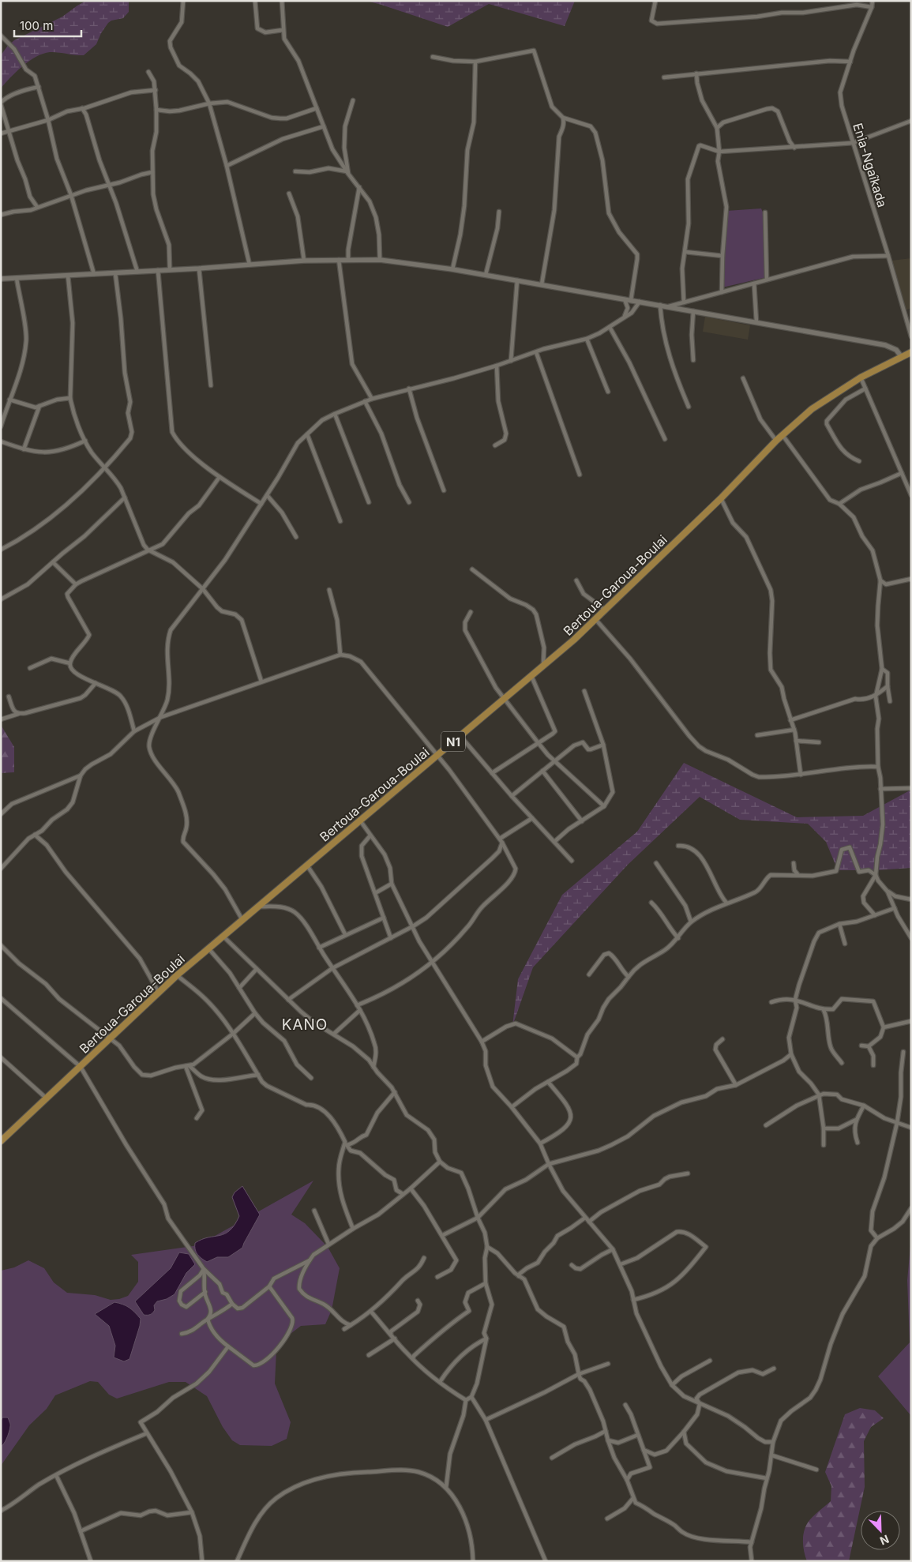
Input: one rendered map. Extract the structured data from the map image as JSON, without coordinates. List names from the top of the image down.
{
  "streets": {
    "highway": ["Bertoua-Garoua-Boulai", "N1"],
    "street": ["Enia-Ngaîkada"]
  },
  "districts": ["KANO"],
  "scale_bar": "100 m",
  "north": "bottom right"
}
